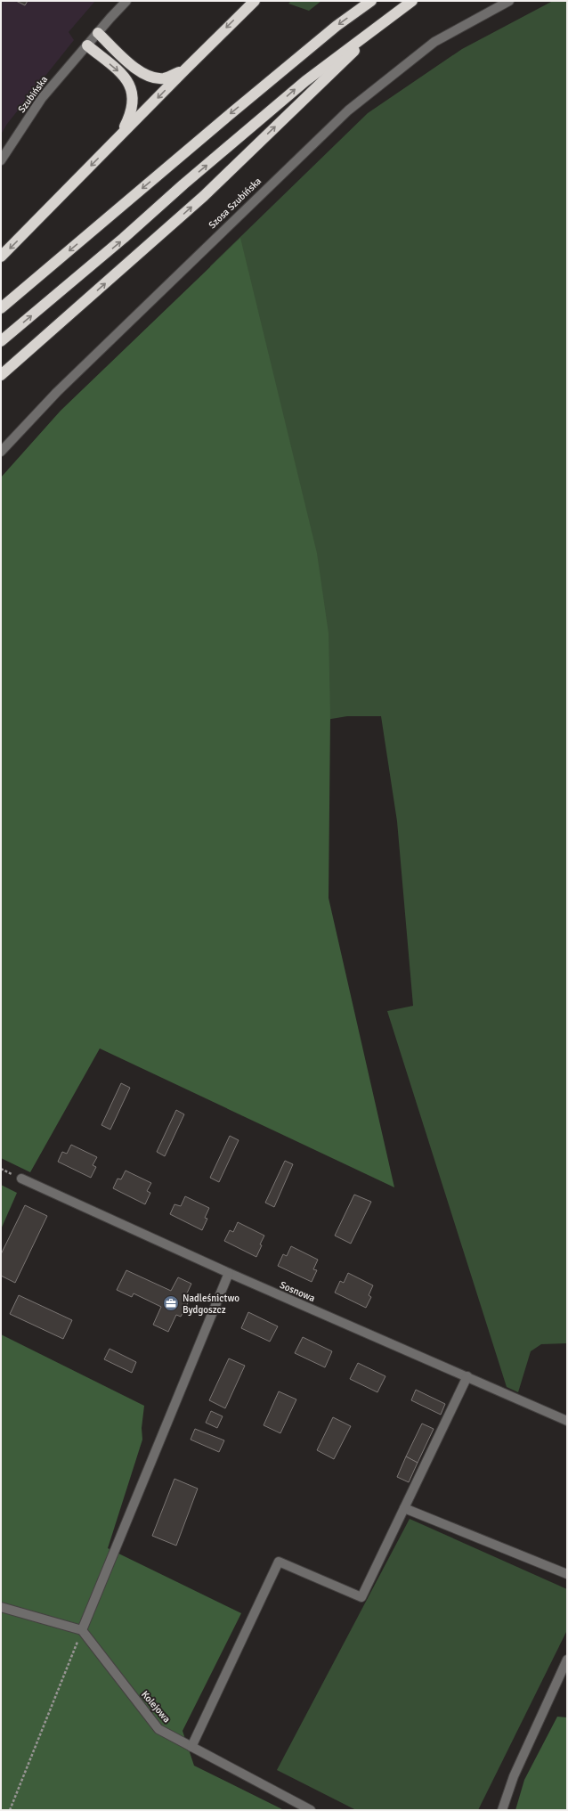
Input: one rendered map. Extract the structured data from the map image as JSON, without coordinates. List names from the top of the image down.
{
  "streets": {
    "street": [
      "Szubińska",
      "Szosa Szubińska",
      "Sosnowa",
      "Kolejowa"
    ]
  },
  "places": {
    "office": ["Nadleśnictwo Bydgoszcz"]
  }
}
